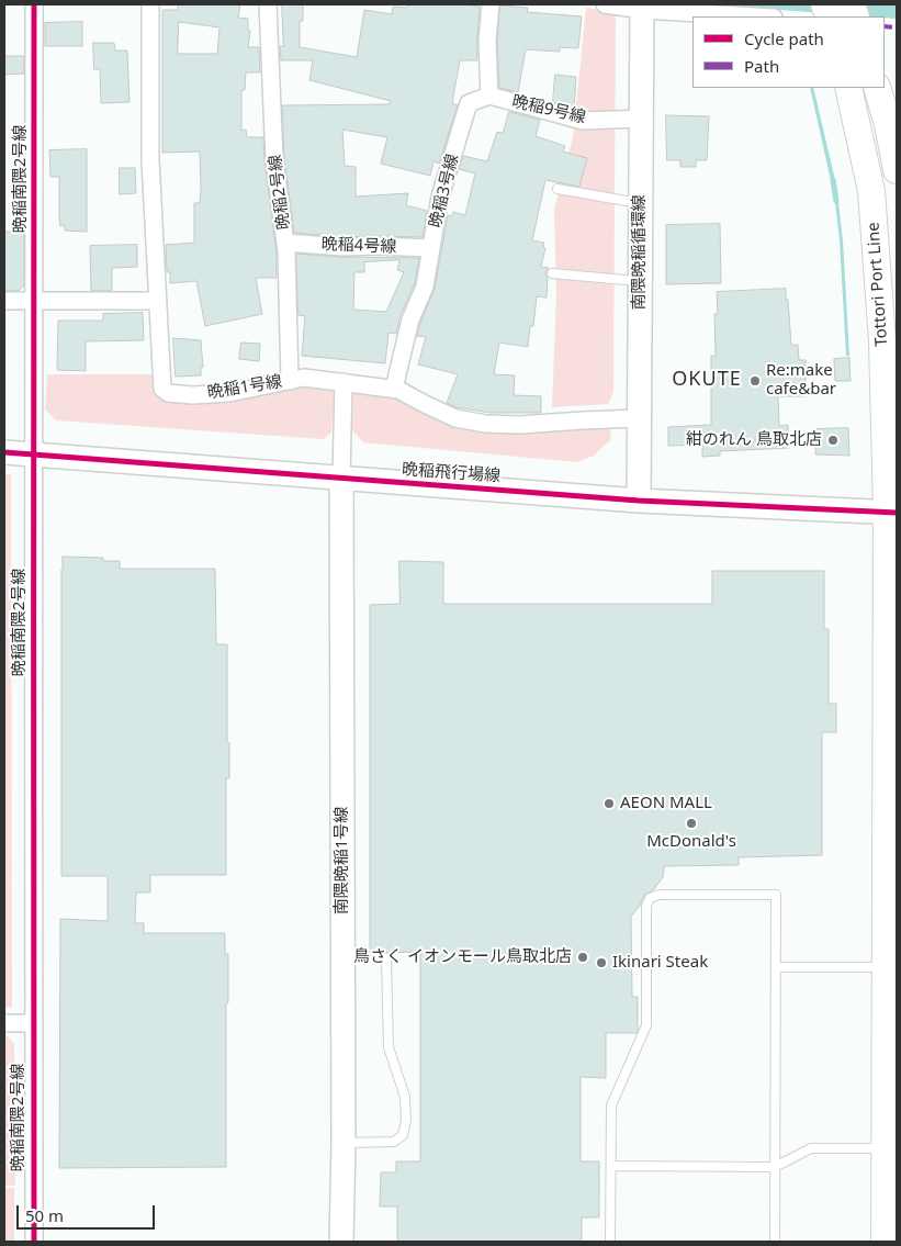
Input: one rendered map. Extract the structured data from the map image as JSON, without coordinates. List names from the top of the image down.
{
  "streets": {
    "main road": ["Tottori Port Line"],
    "street": [
      "晩稲9号線",
      "晩稲南隈2号線",
      "晩稲3号線",
      "晩稲2号線",
      "晩稲4号線",
      "南隈晩稲循環線",
      "晩稲1号線",
      "晩稲飛行場線",
      "南隈晩稲1号線"
    ]
  },
  "crossings": [
    ["晩稲9号線", "晩稲3号線"],
    ["晩稲9号線", "南隈晩稲循環線"],
    ["晩稲南隈2号線", "晩稲飛行場線"],
    ["晩稲3号線", "晩稲4号線"],
    ["晩稲3号線", "晩稲1号線"],
    ["晩稲2号線", "晩稲4号線"],
    ["晩稲2号線", "晩稲1号線"],
    ["南隈晩稲循環線", "晩稲1号線"],
    ["南隈晩稲循環線", "晩稲飛行場線"],
    ["Tottori Port Line", "晩稲飛行場線"],
    ["晩稲飛行場線", "南隈晩稲1号線"]
  ],
  "districts": ["OKUTE"],
  "places": [
    "Re:make cafe&bar",
    "紺のれん 鳥取北店",
    "AEON MALL",
    "McDonald's",
    "鳥さく イオンモール鳥取北店",
    "Ikinari Steak"
  ],
  "legend": ["Cycle path", "Path"],
  "scale_bar": "50 m"
}
